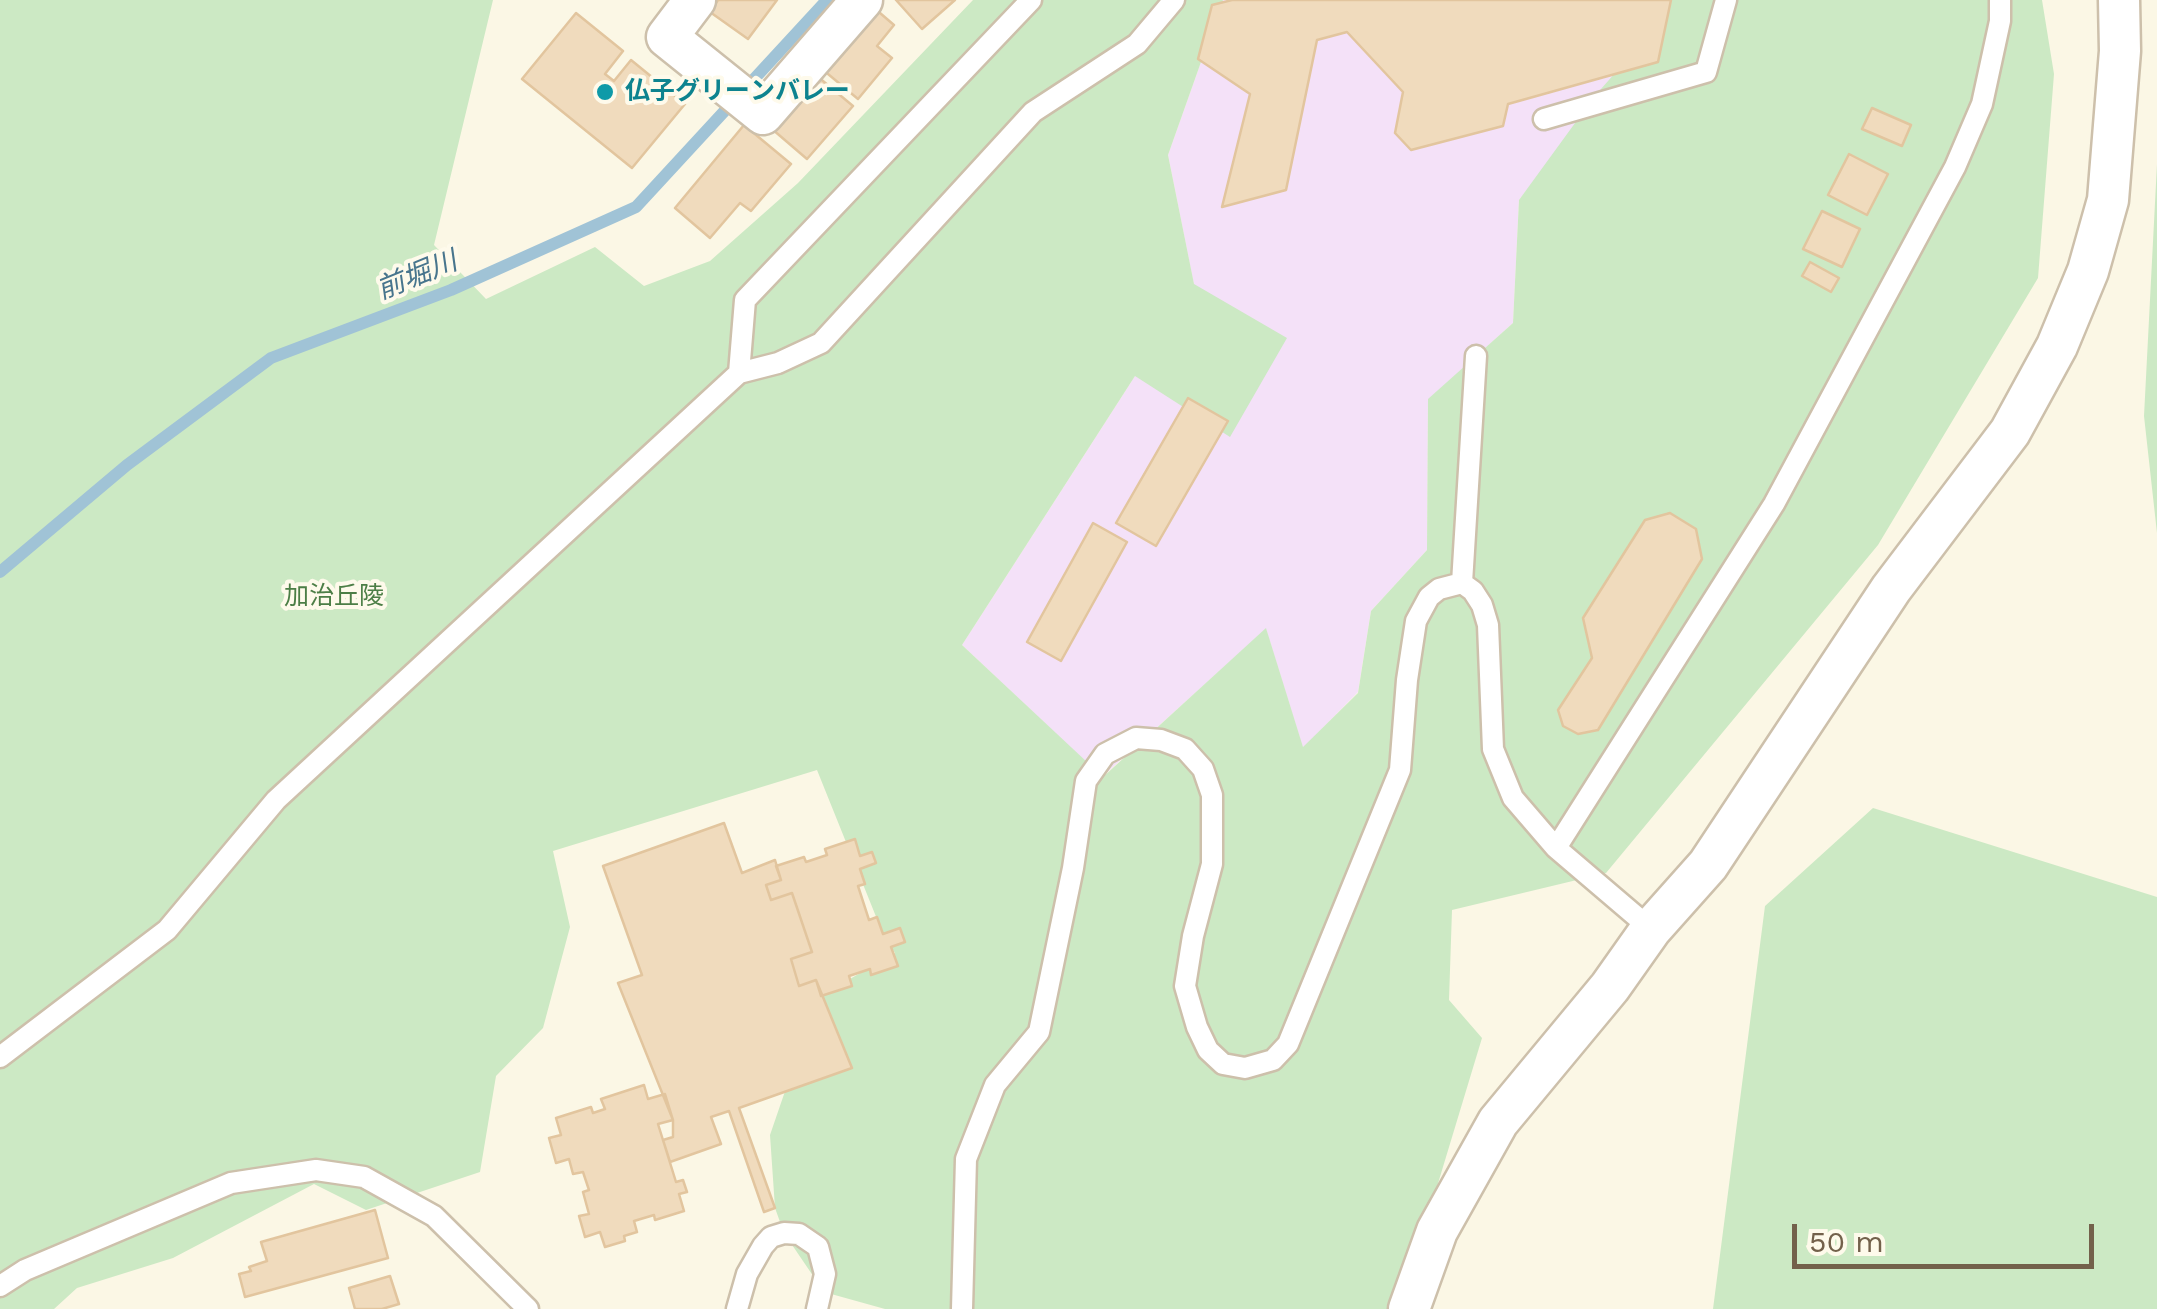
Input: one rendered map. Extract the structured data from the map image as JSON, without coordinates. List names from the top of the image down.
{
  "water": ["前堀川"],
  "parks": ["加治丘陵"],
  "places": ["仏子グリーンバレー"],
  "scale_bar": "50 m"
}
